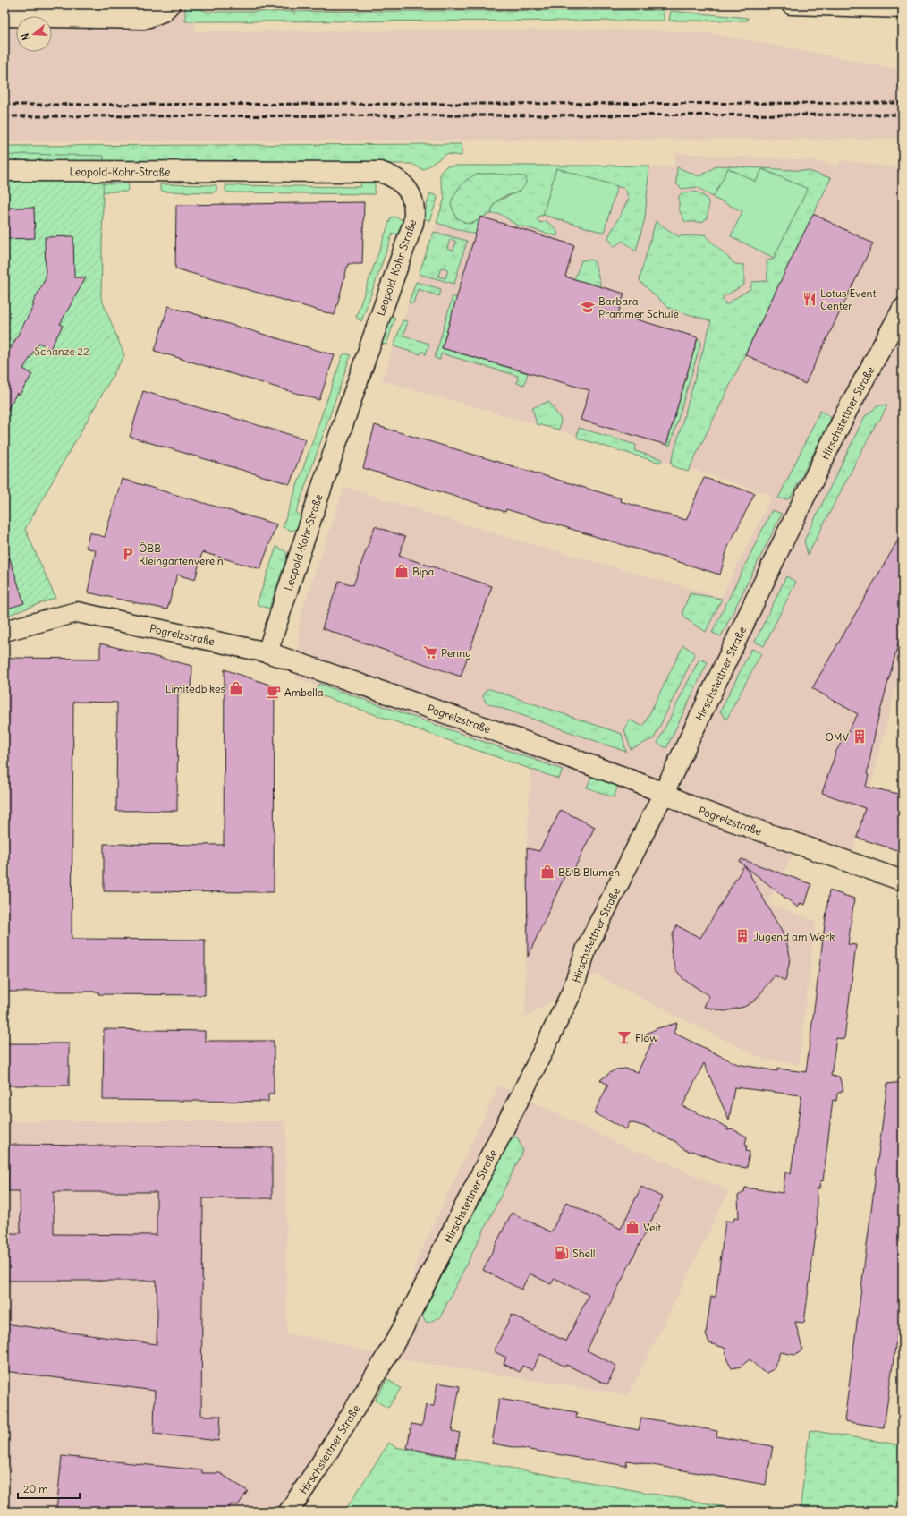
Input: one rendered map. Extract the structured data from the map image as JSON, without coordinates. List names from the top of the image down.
{
  "streets": {
    "street": ["Leopold-Kohr-Straße", "Hirschstettner Straße", "Pogrelzstraße"]
  },
  "crossings": [
    ["Leopold-Kohr-Straße", "Pogrelzstraße"],
    ["Hirschstettner Straße", "Pogrelzstraße"]
  ],
  "parks": ["Schanze 22"],
  "places": {
    "restaurant": ["Lotus Event Center"],
    "school or university": ["Barbara Prammer Schule"],
    "parking": ["ÖBB Kleingartenverein"],
    "shop": [
      "Bipa",
      "Limitedbikes",
      "B&B Blumen",
      "Veit"
    ],
    "supermarket": ["Penny"],
    "cafe": ["Ambella"],
    "building": ["OMV", "Jugend am Werk"],
    "bar": ["Flow"],
    "fuel station": ["Shell"]
  },
  "scale_bar": "20 m",
  "north": "left"
}
